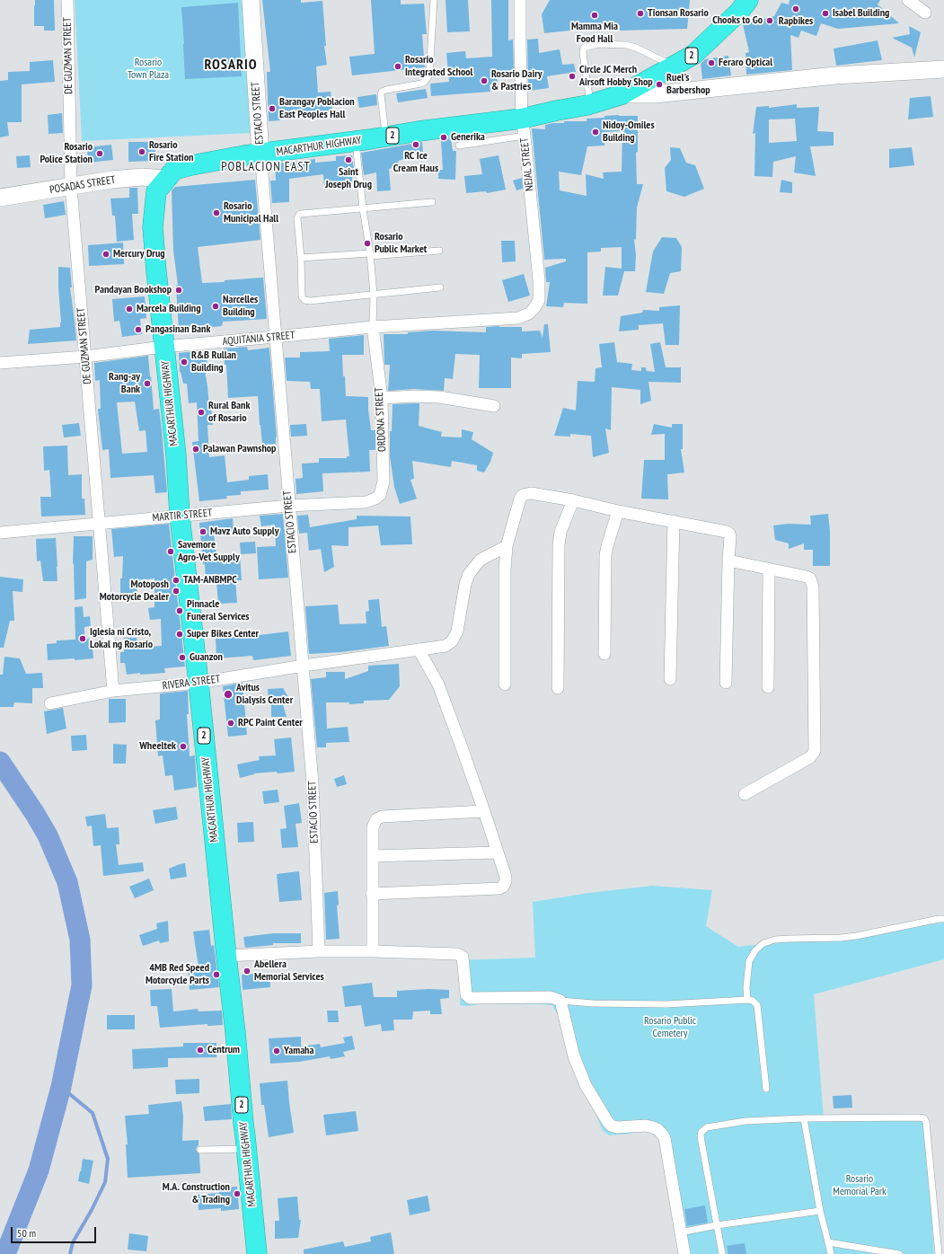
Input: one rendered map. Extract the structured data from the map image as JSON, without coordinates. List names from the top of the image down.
{
  "streets": {
    "highway": ["2", "MACARTHUR HIGHWAY"],
    "main road": ["ESTACIO STREET", "POSADAS STREET"],
    "street": [
      "DE GUZMAN STREET",
      "NEJAL STREET",
      "AQUITANIA STREET",
      "ORDONA STREET",
      "MARTIR STREET",
      "RIVERA STREET"
    ]
  },
  "crossings": [
    ["DE GUZMAN STREET", "POSADAS STREET"],
    ["DE GUZMAN STREET", "AQUITANIA STREET"],
    ["DE GUZMAN STREET", "MARTIR STREET"],
    ["DE GUZMAN STREET", "RIVERA STREET"],
    ["ESTACIO STREET", "MACARTHUR HIGHWAY"],
    ["ESTACIO STREET", "AQUITANIA STREET"],
    ["ESTACIO STREET", "MARTIR STREET"],
    ["ESTACIO STREET", "RIVERA STREET"],
    ["MACARTHUR HIGHWAY", "NEJAL STREET"],
    ["MACARTHUR HIGHWAY", "POSADAS STREET"],
    ["MACARTHUR HIGHWAY", "AQUITANIA STREET"],
    ["MACARTHUR HIGHWAY", "MARTIR STREET"],
    ["MACARTHUR HIGHWAY", "RIVERA STREET"],
    ["NEJAL STREET", "AQUITANIA STREET"],
    ["AQUITANIA STREET", "ORDONA STREET"],
    ["ORDONA STREET", "MARTIR STREET"]
  ],
  "districts": ["ROSARIO", "POBLACION EAST"],
  "parks": ["Rosario Town Plaza", "Rosario Public Cemetery", "Rosario Memorial Park"],
  "places": [
    "Rapbikes",
    "Tionsan Rosario",
    "Isabel Building",
    "Mamma Mia Food Hall",
    "Chooks to Go",
    "Feraro Optical",
    "Rosario Integrated School",
    "Circle JC Merch Airsoft Hobby Shop",
    "Rosario Dairy & Pastries",
    "Ruel's Barbershop",
    "Barangay Poblacion East Peoples Hall",
    "Nidoy-Omiles Building",
    "Generika",
    "RC Ice Cream Haus",
    "Rosario Fire Station",
    "Rosario Police Station",
    "Saint Joseph Drug",
    "Rosario Municipal Hall",
    "Rosario Public Market",
    "Mercury Drug",
    "Pandayan Bookshop",
    "Narcelles Building",
    "Marcela Building",
    "Pangasinan Bank",
    "R&B Rullan Building",
    "Rang-ay Bank",
    "Rural Bank of Rosario",
    "Palawan Pawnshop",
    "Mavz Auto Supply",
    "Savemore Agro-Vet Supply",
    "TAM-ANBMPC",
    "Motoposh Motorcycle Dealer",
    "Pinnacle Funeral Services",
    "Super Bikes Center",
    "Iglesia ni Cristo, Lokal ng Rosario",
    "Guanzon",
    "Avitus Dialysis Center",
    "RPC Paint Center",
    "Wheeltek",
    "Abellera Memorial Services",
    "4MB Red Speed Motorcycle Parts",
    "Centrum",
    "Yamaha",
    "M.A. Construction & Trading"
  ],
  "scale_bar": "50 m"
}
